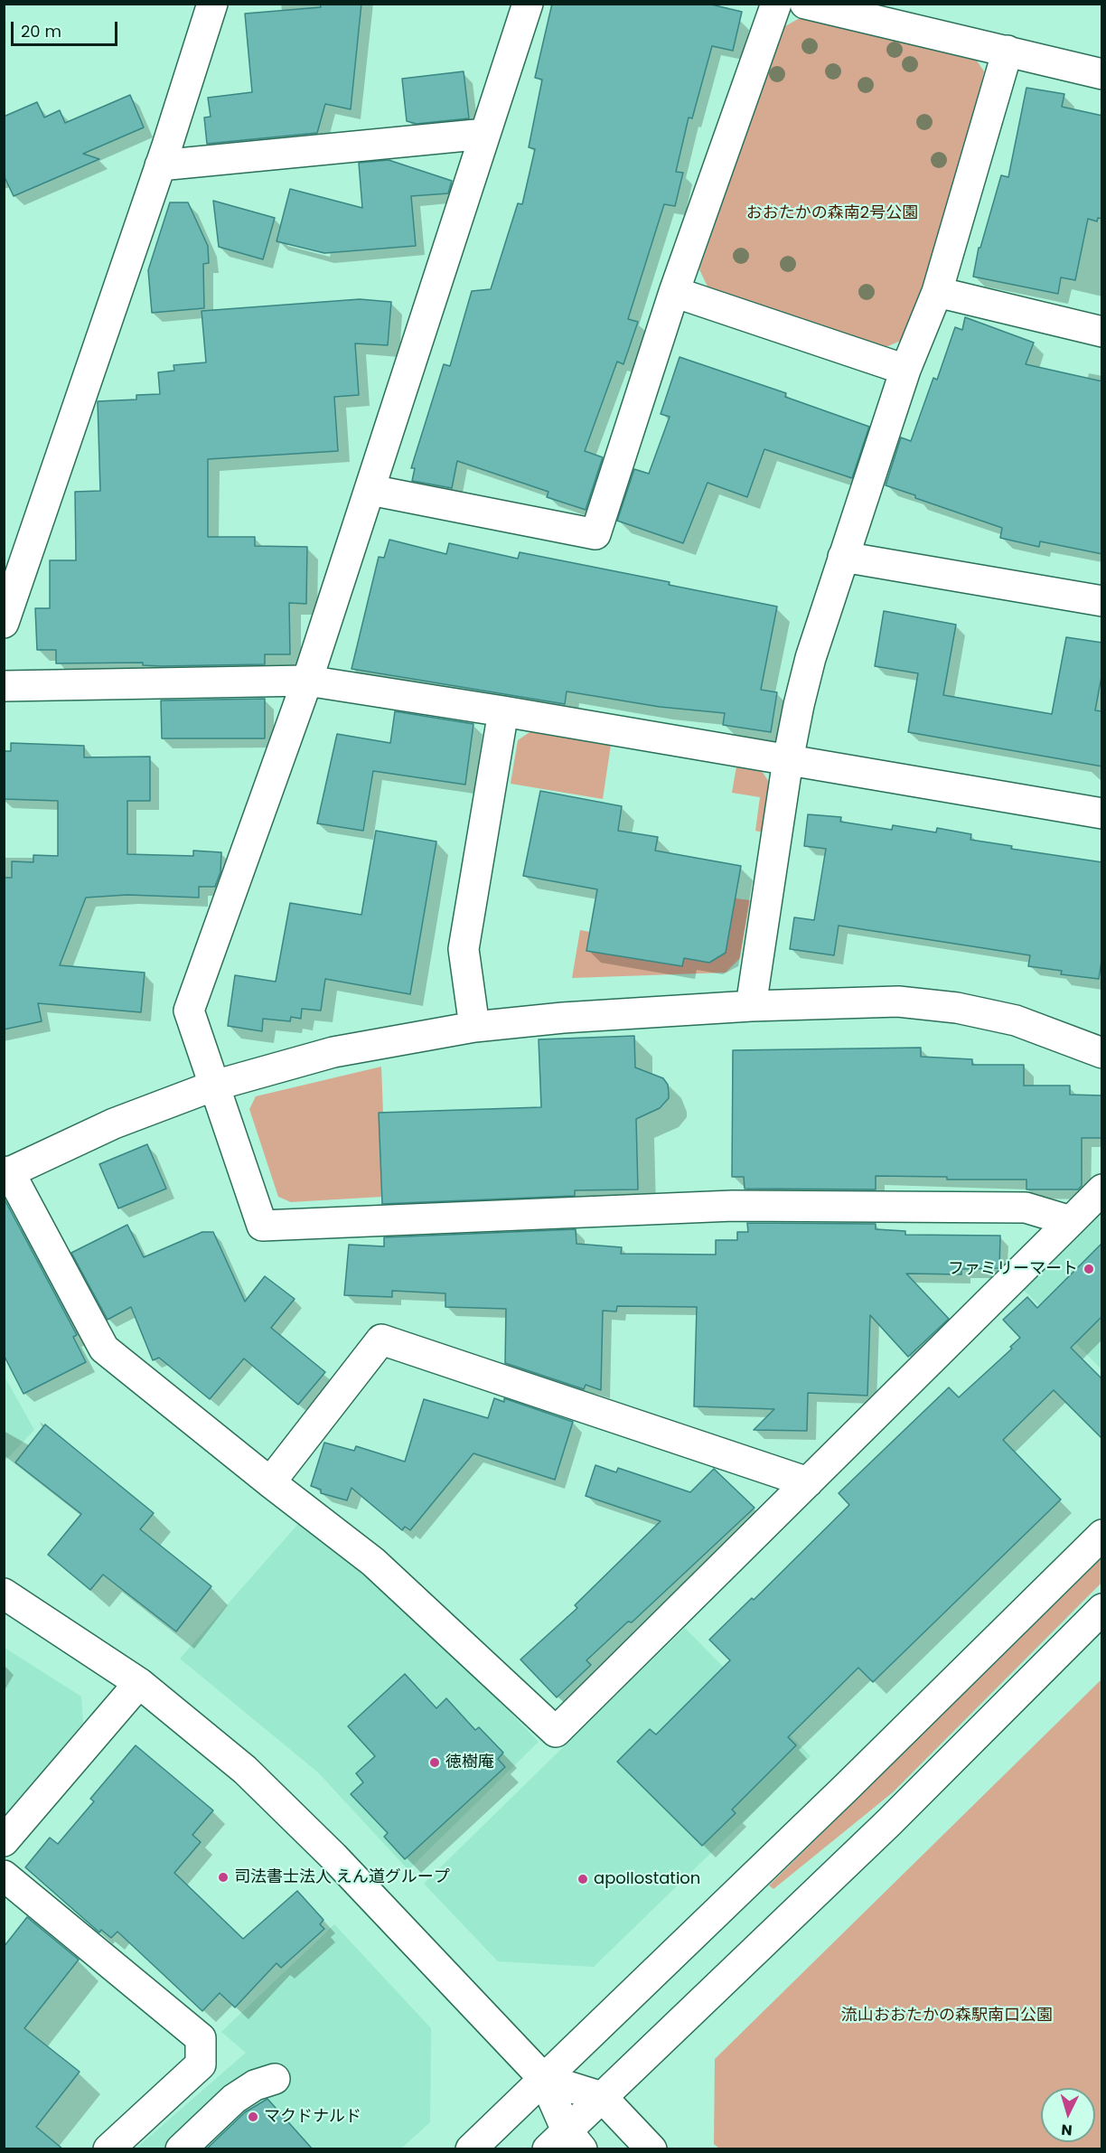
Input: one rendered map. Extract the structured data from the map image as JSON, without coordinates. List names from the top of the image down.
{
  "parks": ["おおたかの森南2号公園", "流山おおたかの森駅南口公園"],
  "places": [
    "ファミリーマート",
    "徳樹庵",
    "司法書士法人 えん道グループ",
    "apollostation",
    "マクドナルド"
  ],
  "scale_bar": "20 m",
  "north": "bottom"
}
